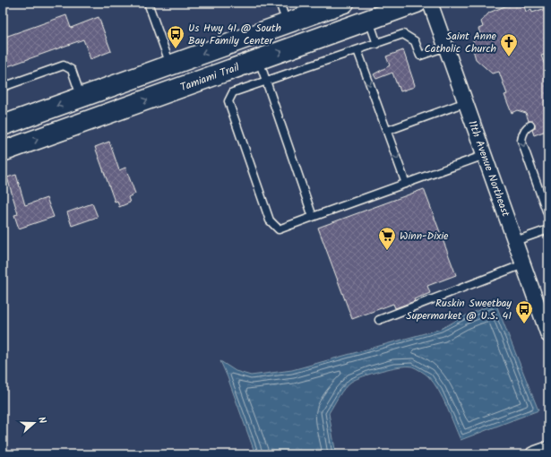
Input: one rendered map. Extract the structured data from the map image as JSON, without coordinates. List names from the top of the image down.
{
  "streets": {
    "main road": ["Tamiami Trail"],
    "street": ["11th Avenue Northeast"]
  },
  "places": {
    "bus stop": ["Us Hwy 41 @ South Bay Family Center", "Ruskin Sweetbay Supermarket @ U.S. 41"],
    "church": ["Saint Anne Catholic Church"],
    "supermarket": ["Winn-Dixie"]
  },
  "north": "right"
}
